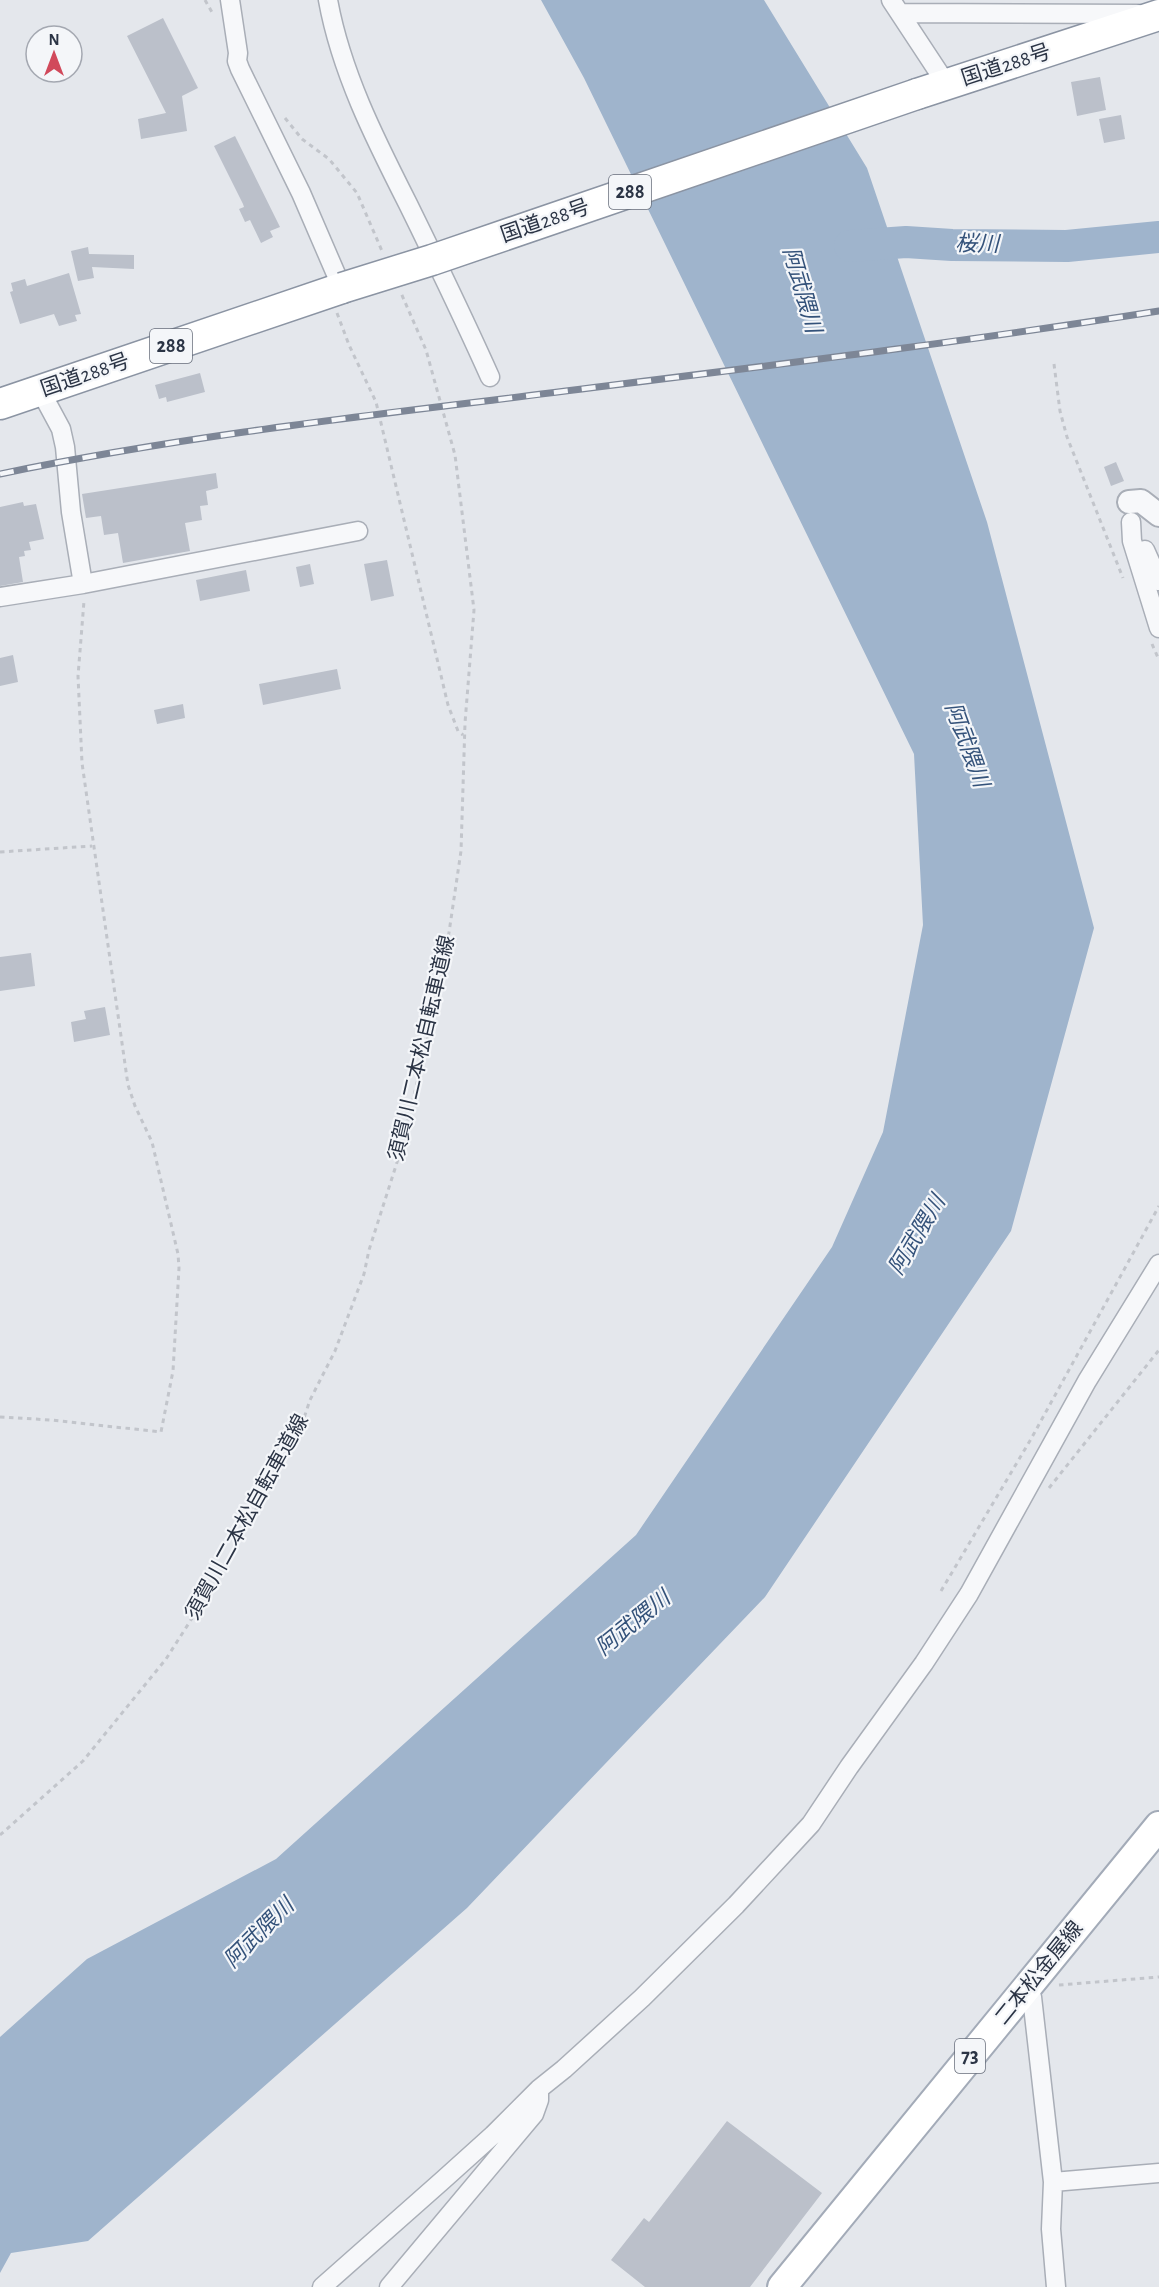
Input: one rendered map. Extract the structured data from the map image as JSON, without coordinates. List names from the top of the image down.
{
  "streets": {
    "highway": ["国道288号", "288"],
    "main road": ["二本松金屋線", "73"],
    "path": ["須賀川二本松自転車道線"]
  },
  "water": ["桜川", "阿武隈川"],
  "north": "top"
}
